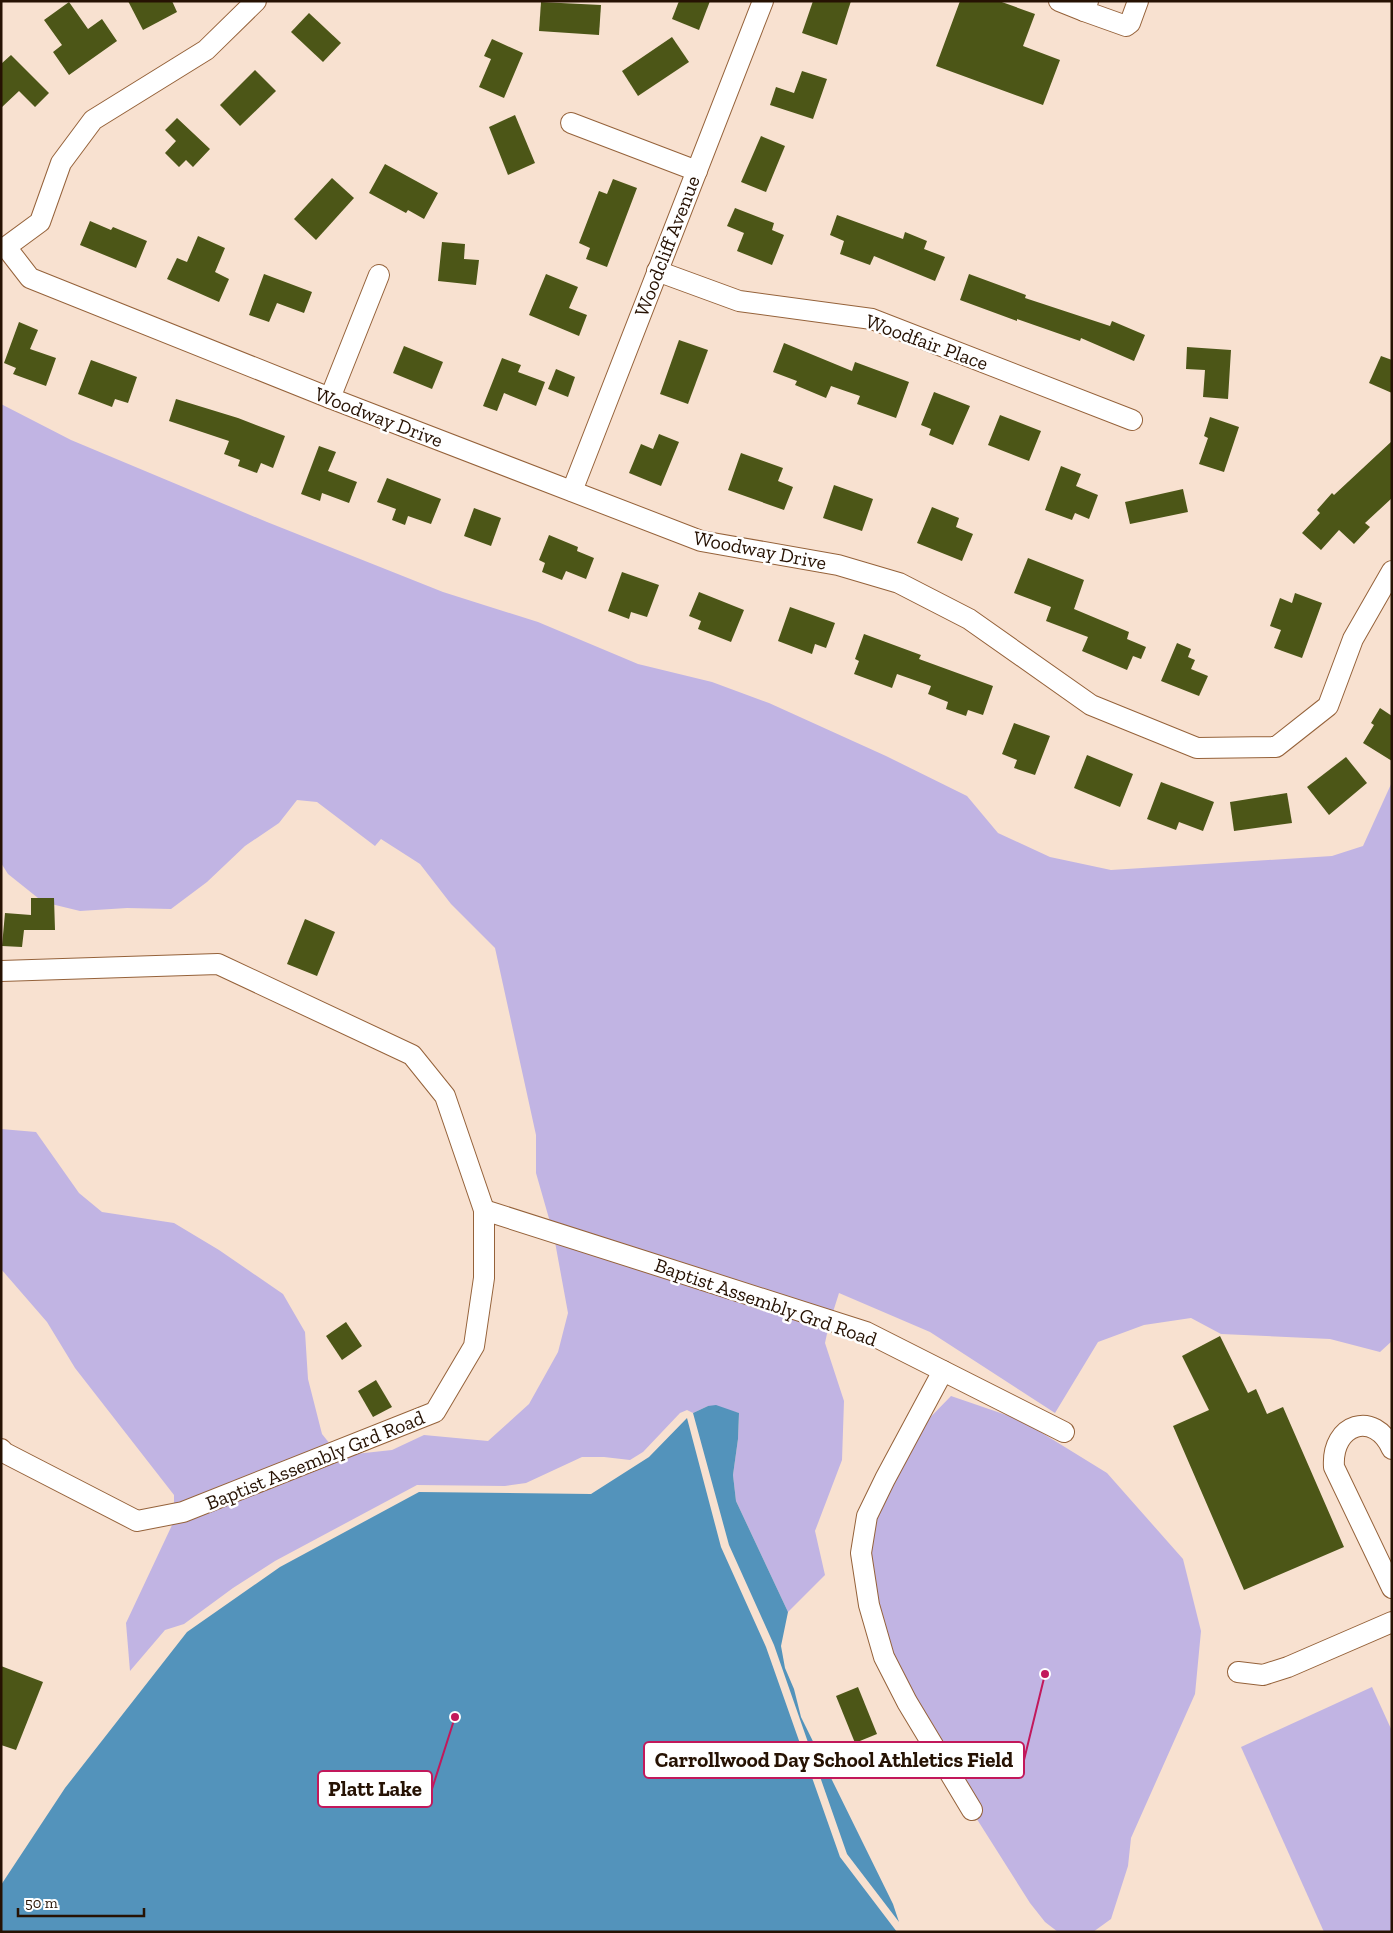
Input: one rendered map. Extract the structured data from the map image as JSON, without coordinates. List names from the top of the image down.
{
  "streets": {
    "street": [
      "Woodcliff Avenue",
      "Woodfair Place",
      "Woodway Drive",
      "Baptist Assembly Grd Road"
    ]
  },
  "crossings": [
    ["Woodcliff Avenue", "Woodfair Place"],
    ["Woodcliff Avenue", "Woodway Drive"]
  ],
  "places": ["Carrollwood Day School Athletics Field", "Platt Lake"],
  "scale_bar": "50 m"
}
